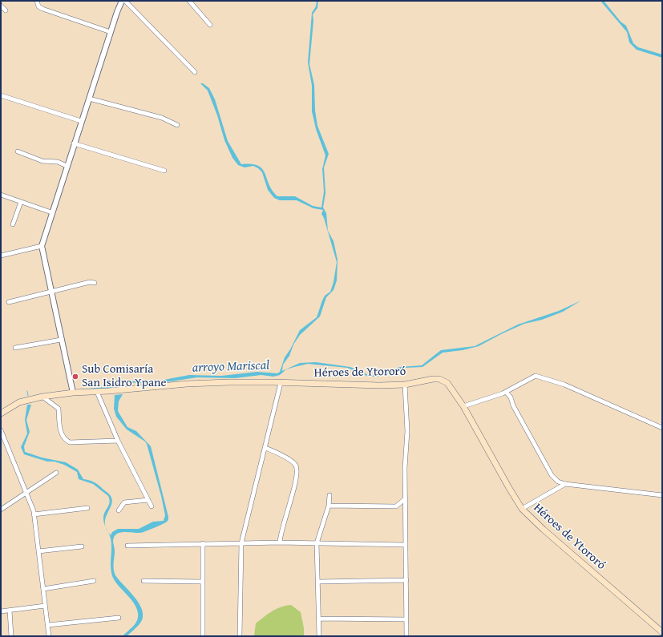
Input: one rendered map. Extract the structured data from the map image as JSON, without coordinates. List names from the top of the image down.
{
  "streets": {
    "main road": ["Héroes de Ytororó"]
  },
  "water": ["arroyo Mariscal"],
  "places": ["Sub Comisaría San Isidro Ypane"]
}
